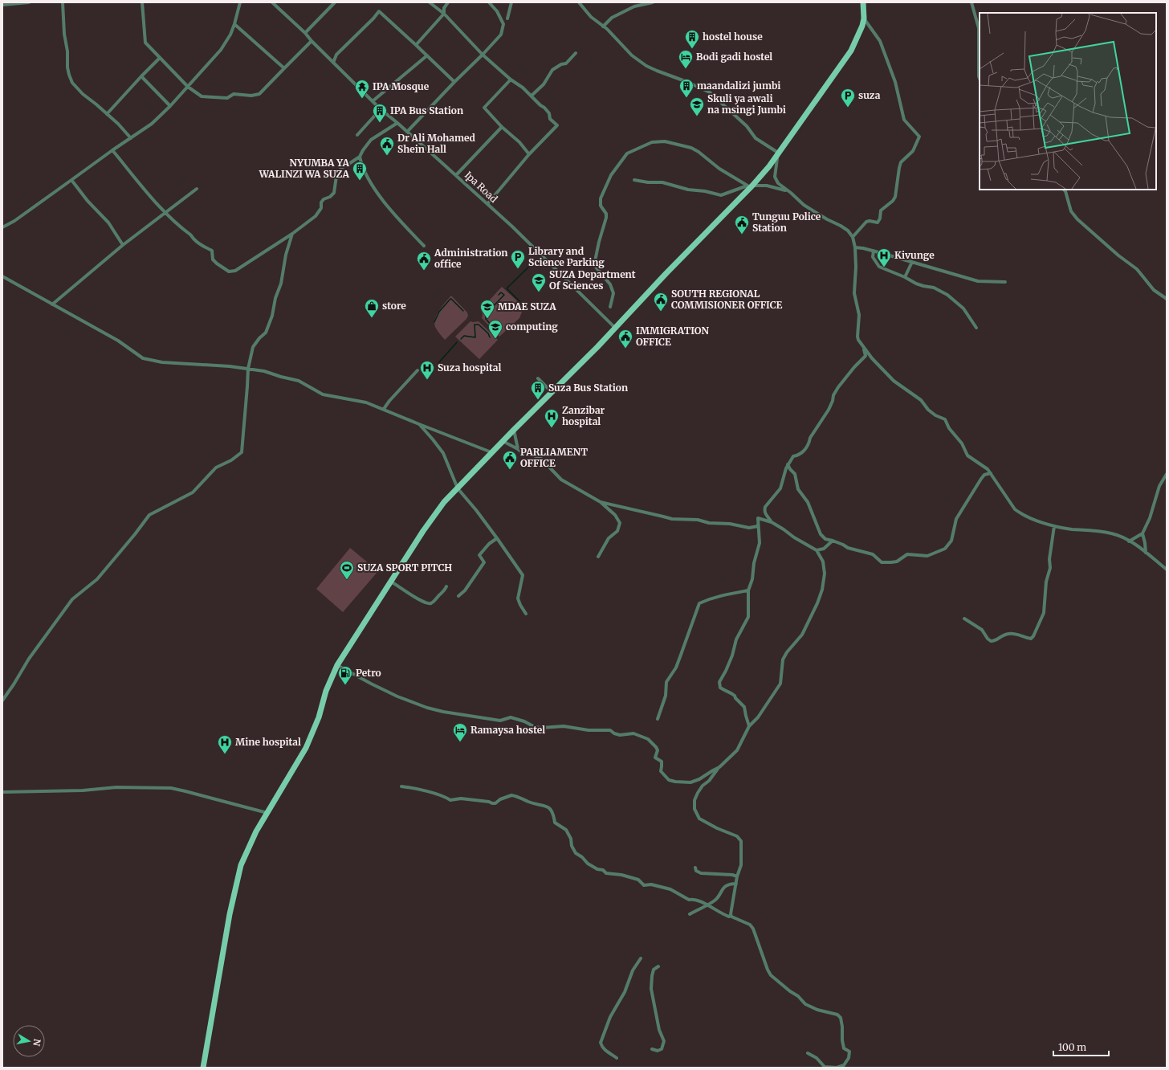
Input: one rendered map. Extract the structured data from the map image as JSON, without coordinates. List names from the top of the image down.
{
  "streets": {
    "street": ["Ipa Road"]
  },
  "places": {
    "building": [
      "hostel house",
      "maandalizi jumbi",
      "IPA Bus Station",
      "NYUMBA YA WALINZI WA SUZA",
      "Suza Bus Station"
    ],
    "hotel": ["Bodi gadi hostel", "Ramaysa hostel"],
    "temple": ["IPA Mosque"],
    "parking": ["suza", "Library and Science Parking"],
    "school or university": [
      "Skuli ya awali na msingi Jumbi",
      "SUZA Department Of Sciences",
      "MDAE SUZA",
      "computing"
    ],
    "public building": [
      "Dr Ali Mohamed Shein Hall",
      "Tunguu Police Station",
      "Administration office",
      "SOUTH REGIONAL COMMISIONER OFFICE",
      "IMMIGRATION OFFICE",
      "PARLIAMENT OFFICE"
    ],
    "hospital": [
      "Kivunge",
      "Suza hospital",
      "Zanzibar hospital",
      "Mine hospital"
    ],
    "shop": ["store"],
    "sports": ["SUZA SPORT PITCH"],
    "fuel station": ["Petro"]
  },
  "scale_bar": "100 m",
  "north": "right"
}
